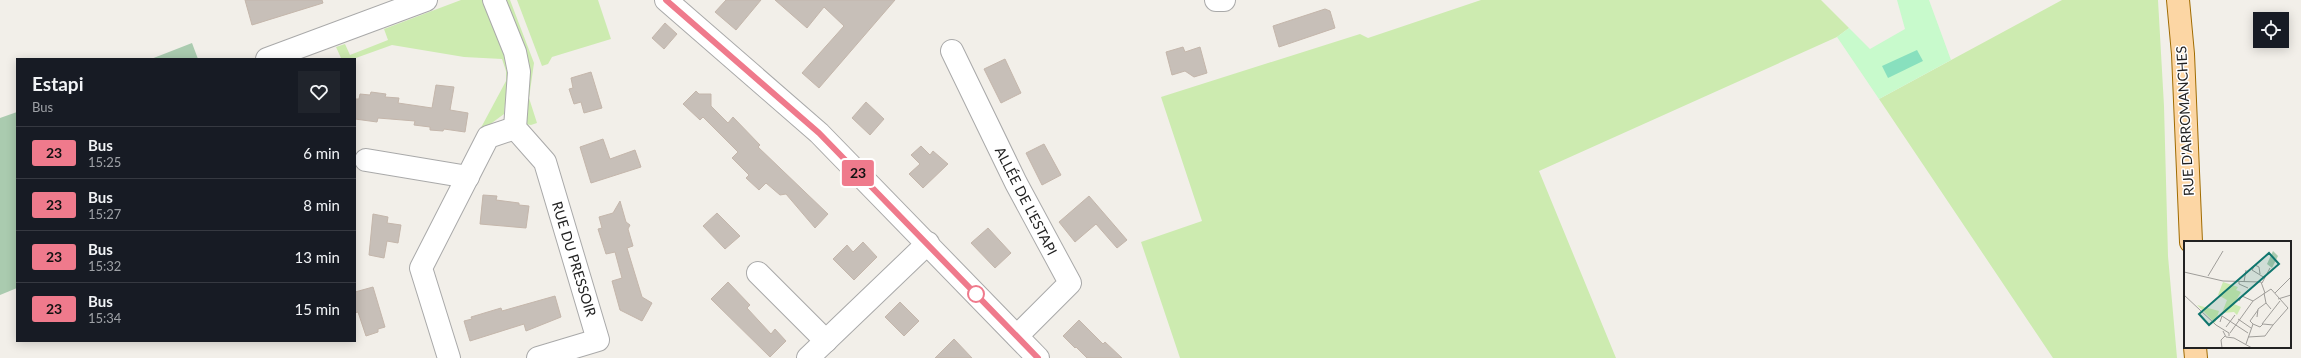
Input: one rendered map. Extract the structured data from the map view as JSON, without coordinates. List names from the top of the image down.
{
  "streets": {
    "main road": ["RUE D'ARROMANCHES"],
    "street": ["ALLÉE DE L'ESTAPI", "RUE DU PRESSOIR"]
  },
  "lines": ["bus line 23"],
  "page": {
    "on_map": "23",
    "heading": ["Estapi", "Bus"],
    "list": [
      {
        "mark": "23",
        "name": "Bus",
        "note": "15:25",
        "value": "6 min"
      },
      {
        "mark": "23",
        "name": "Bus",
        "note": "15:27",
        "value": "8 min"
      },
      {
        "mark": "23",
        "name": "Bus",
        "note": "15:32",
        "value": "13 min"
      },
      {
        "mark": "23",
        "name": "Bus",
        "note": "15:34",
        "value": "15 min"
      }
    ]
  }
}
